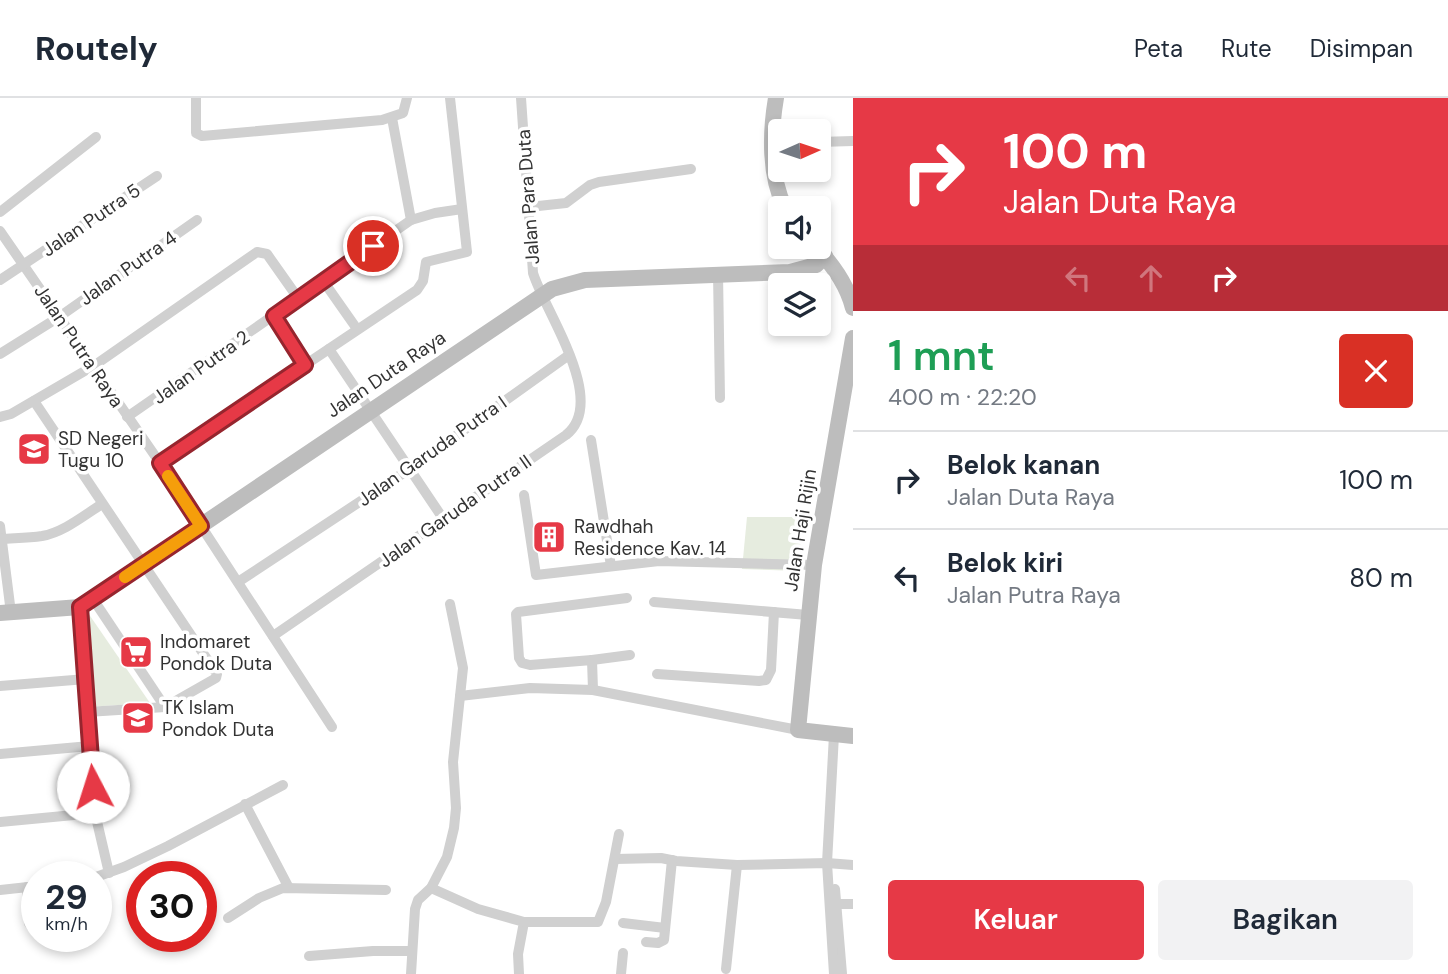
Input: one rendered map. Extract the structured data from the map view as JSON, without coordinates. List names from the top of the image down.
{
  "streets": {
    "street": [
      "Jalan Para Duta",
      "Jalan Putra 5",
      "Jalan Putra 4",
      "Jalan Putra Raya",
      "Jalan Putra 2",
      "Jalan Duta Raya",
      "Jalan Garuda Putra I",
      "Jalan Garuda Putra II",
      "Jalan Haji Rijin"
    ]
  },
  "crossings": [
    ["Jalan Para Duta", "Jalan Duta Raya"],
    ["Jalan Putra 5", "Jalan Putra Raya"],
    ["Jalan Putra 4", "Jalan Putra Raya"],
    ["Jalan Putra Raya", "Jalan Putra 2"],
    ["Jalan Putra Raya", "Jalan Duta Raya"],
    ["Jalan Putra Raya", "Jalan Garuda Putra I"],
    ["Jalan Putra Raya", "Jalan Garuda Putra II"],
    ["Jalan Garuda Putra I", "Jalan Garuda Putra II"]
  ],
  "places": {
    "school or university": ["SD Negeri Tugu 10", "TK Islam Pondok Duta"],
    "building": ["Rawdhah Residence Kav. 14"],
    "supermarket": ["Indomaret Pondok Duta"]
  },
  "north": "right",
  "page": {
    "header": "Routely",
    "nav": ["Peta", "Rute", "Disimpan"],
    "turn": ["100 m", "Jalan Duta Raya"],
    "heading": ["1 mnt", "400 m · 22:20"],
    "list": [
      {
        "name": "Belok kanan",
        "note": "Jalan Duta Raya",
        "value": "100 m"
      },
      {
        "name": "Belok kiri",
        "note": "Jalan Putra Raya",
        "value": "80 m"
      }
    ],
    "speed": "29 km/h",
    "limit": "30",
    "buttons": ["Keluar", "Bagikan"]
  }
}
